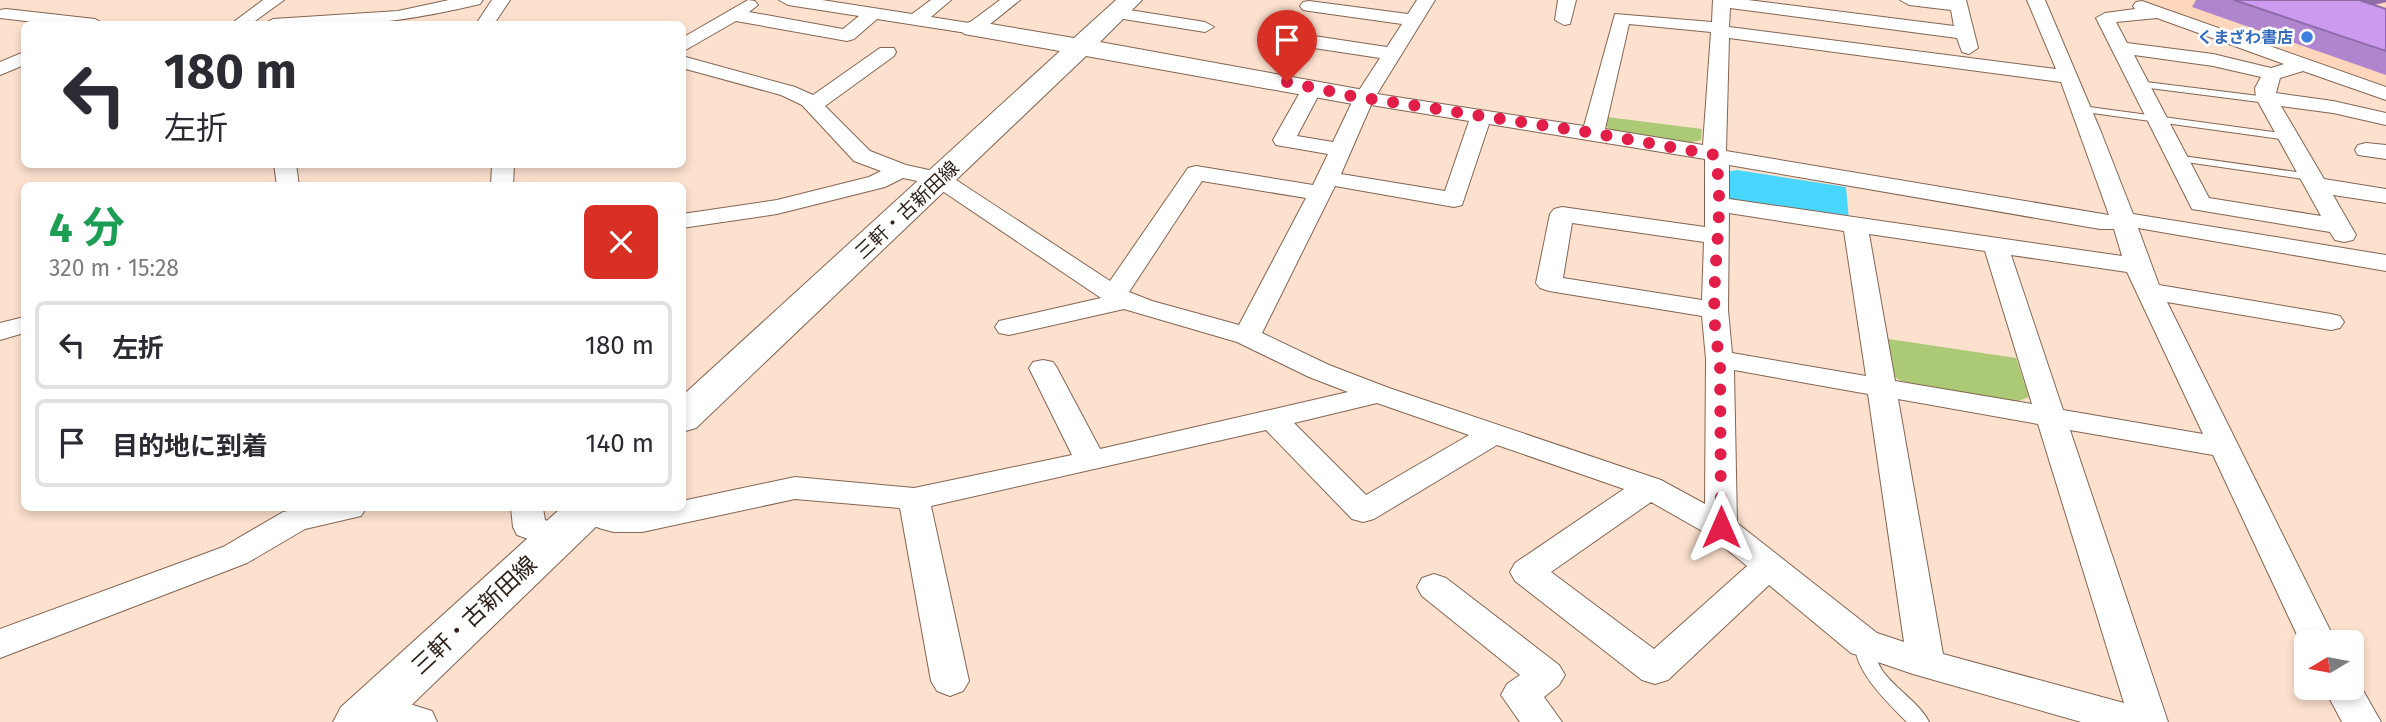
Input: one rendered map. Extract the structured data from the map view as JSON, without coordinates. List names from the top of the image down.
{
  "streets": {
    "street": ["三軒・古新田線"]
  },
  "places": ["くまざわ書店"],
  "north": "left",
  "page": {
    "turn": ["180 m", "左折"],
    "heading": ["4 分", "320 m · 15:28"],
    "list": [
      {
        "name": "左折",
        "value": "180 m"
      },
      {
        "name": "目的地に到着",
        "value": "140 m"
      }
    ]
  }
}
